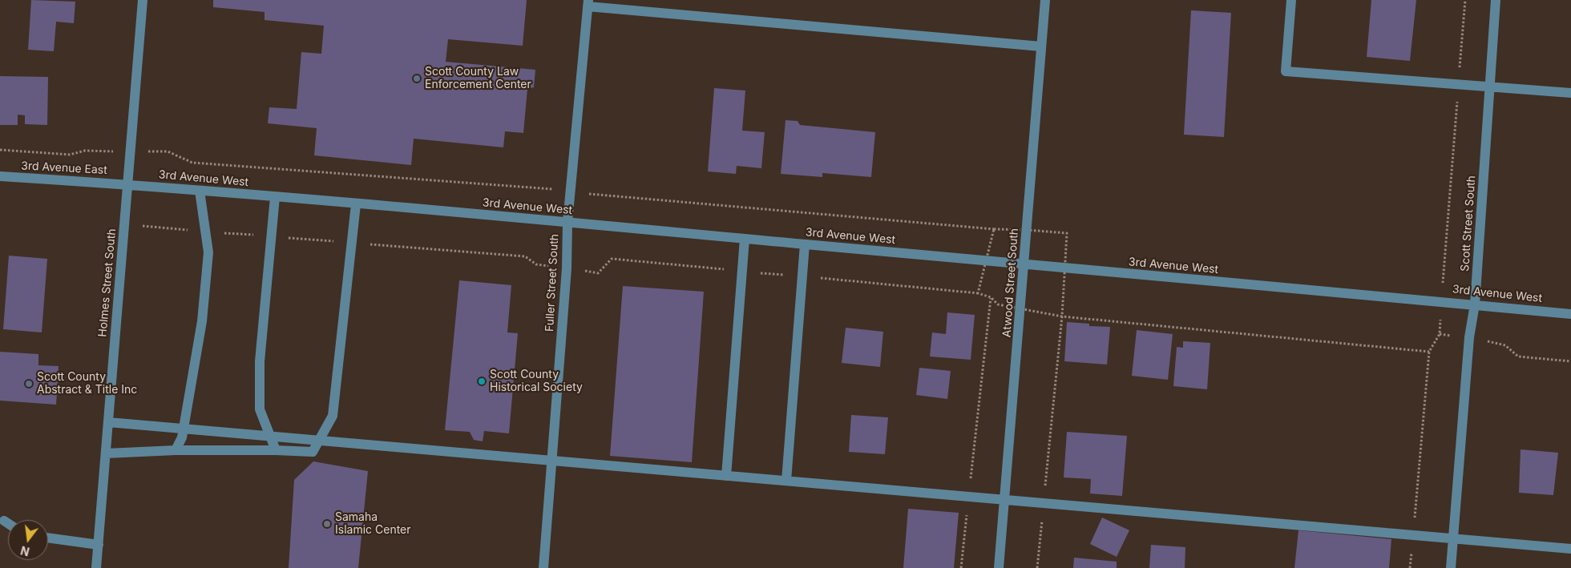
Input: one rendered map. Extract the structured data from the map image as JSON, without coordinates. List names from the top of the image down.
{
  "streets": {
    "street": [
      "3rd Avenue East",
      "3rd Avenue West",
      "Scott Street South",
      "Holmes Street South",
      "Fuller Street South",
      "Atwood Street South"
    ]
  },
  "crossings": [
    ["3rd Avenue East", "3rd Avenue West"],
    ["3rd Avenue East", "Holmes Street South"],
    ["3rd Avenue West", "Scott Street South"],
    ["3rd Avenue West", "Holmes Street South"],
    ["3rd Avenue West", "Fuller Street South"],
    ["3rd Avenue West", "Atwood Street South"]
  ],
  "places": [
    "Scott County Law Enforcement Center",
    "Scott County Historical Society",
    "Scott County Abstract & Title Inc",
    "Samaha Islamic Center"
  ],
  "north": "bottom"
}
